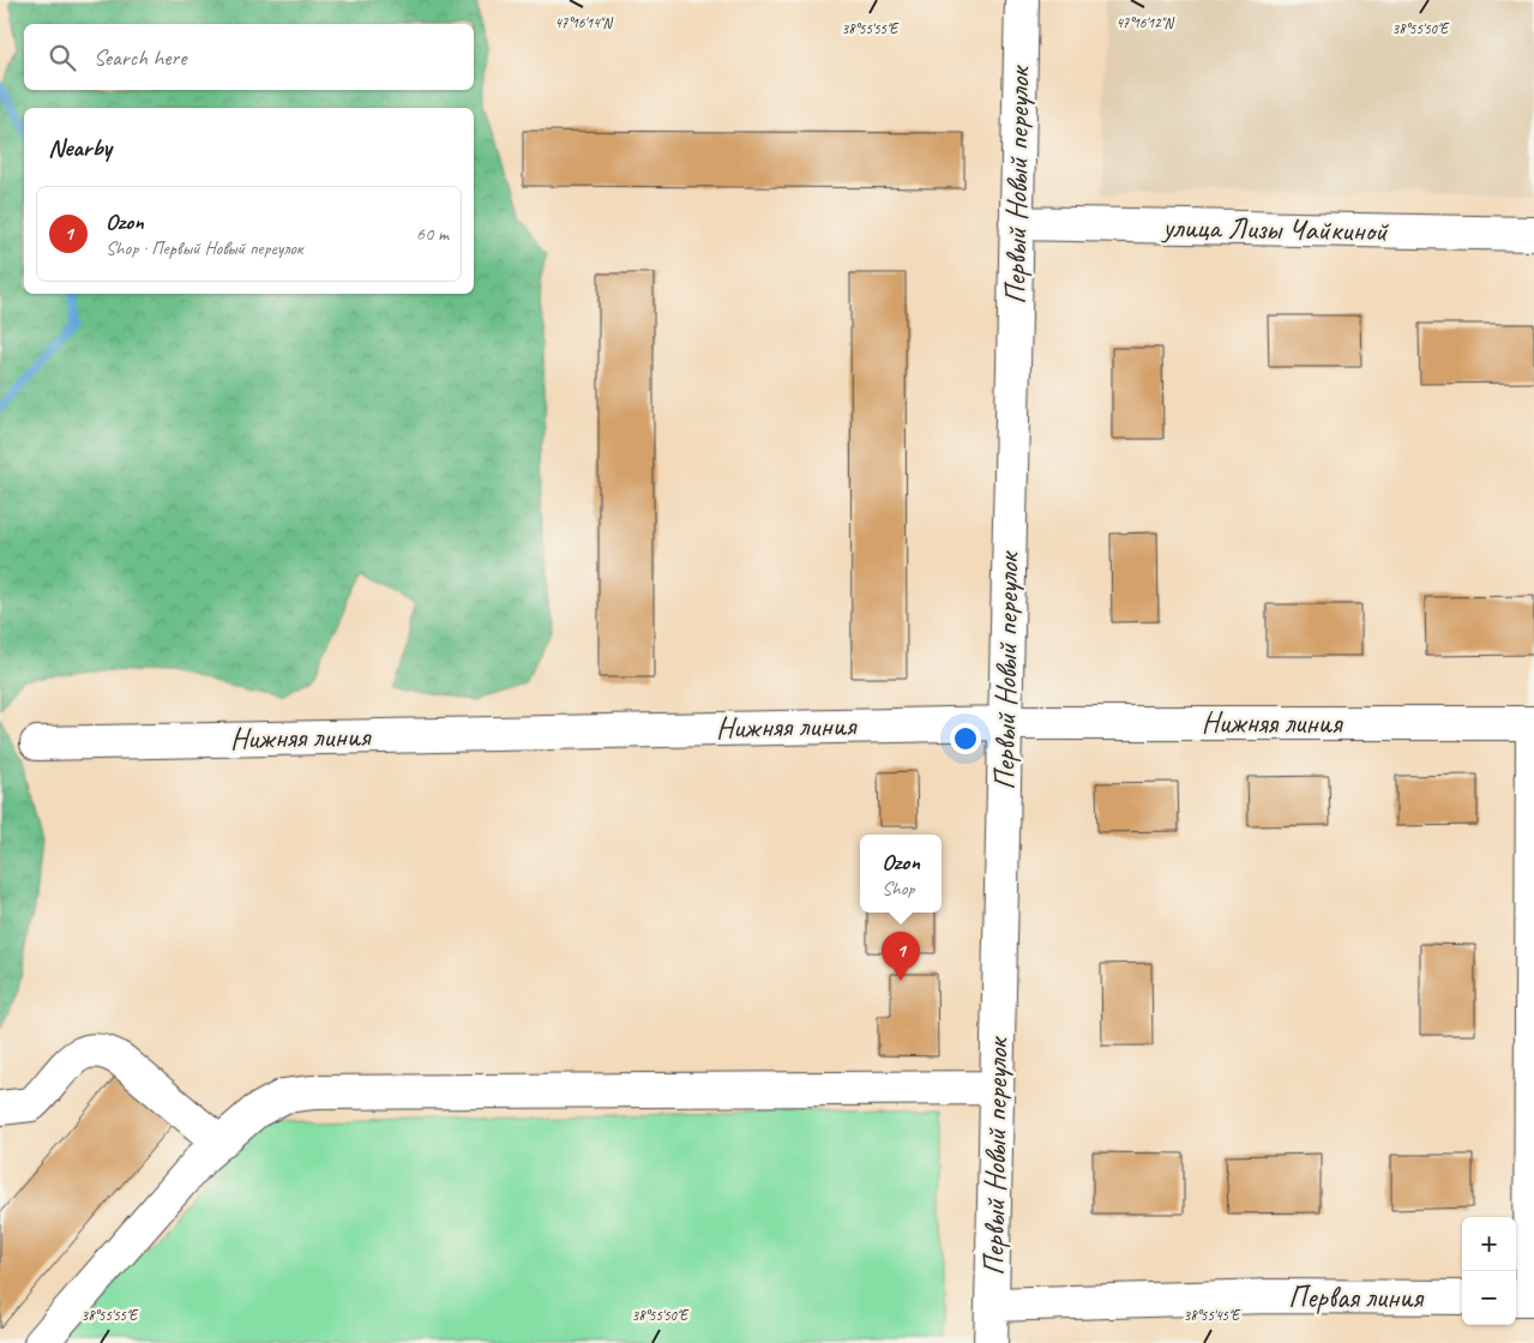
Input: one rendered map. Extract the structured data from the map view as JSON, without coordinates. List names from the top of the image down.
{
  "streets": {
    "street": [
      "Первый Новый переулок",
      "улица Лизы Чайкиной",
      "Нижняя линия",
      "Первая линия"
    ]
  },
  "crossings": [
    ["Первый Новый переулок", "улица Лизы Чайкиной"],
    ["Первый Новый переулок", "Нижняя линия"],
    ["Первый Новый переулок", "Первая линия"]
  ],
  "page": {
    "search": "Search here",
    "heading": "Nearby",
    "list": [
      {
        "mark": "1",
        "name": "Ozon",
        "note": "Shop · Первый Новый переулок",
        "value": "60 m"
      }
    ],
    "popup": ["Ozon", "Shop"],
    "pins": "1",
    "map_buttons": ["+", "−"]
  },
  "coordinates": [
    "47°16'14\"N",
    "47°16'12\"N",
    "38°55'55\"E",
    "38°55'50\"E",
    "38°55'45\"E"
  ]
}
